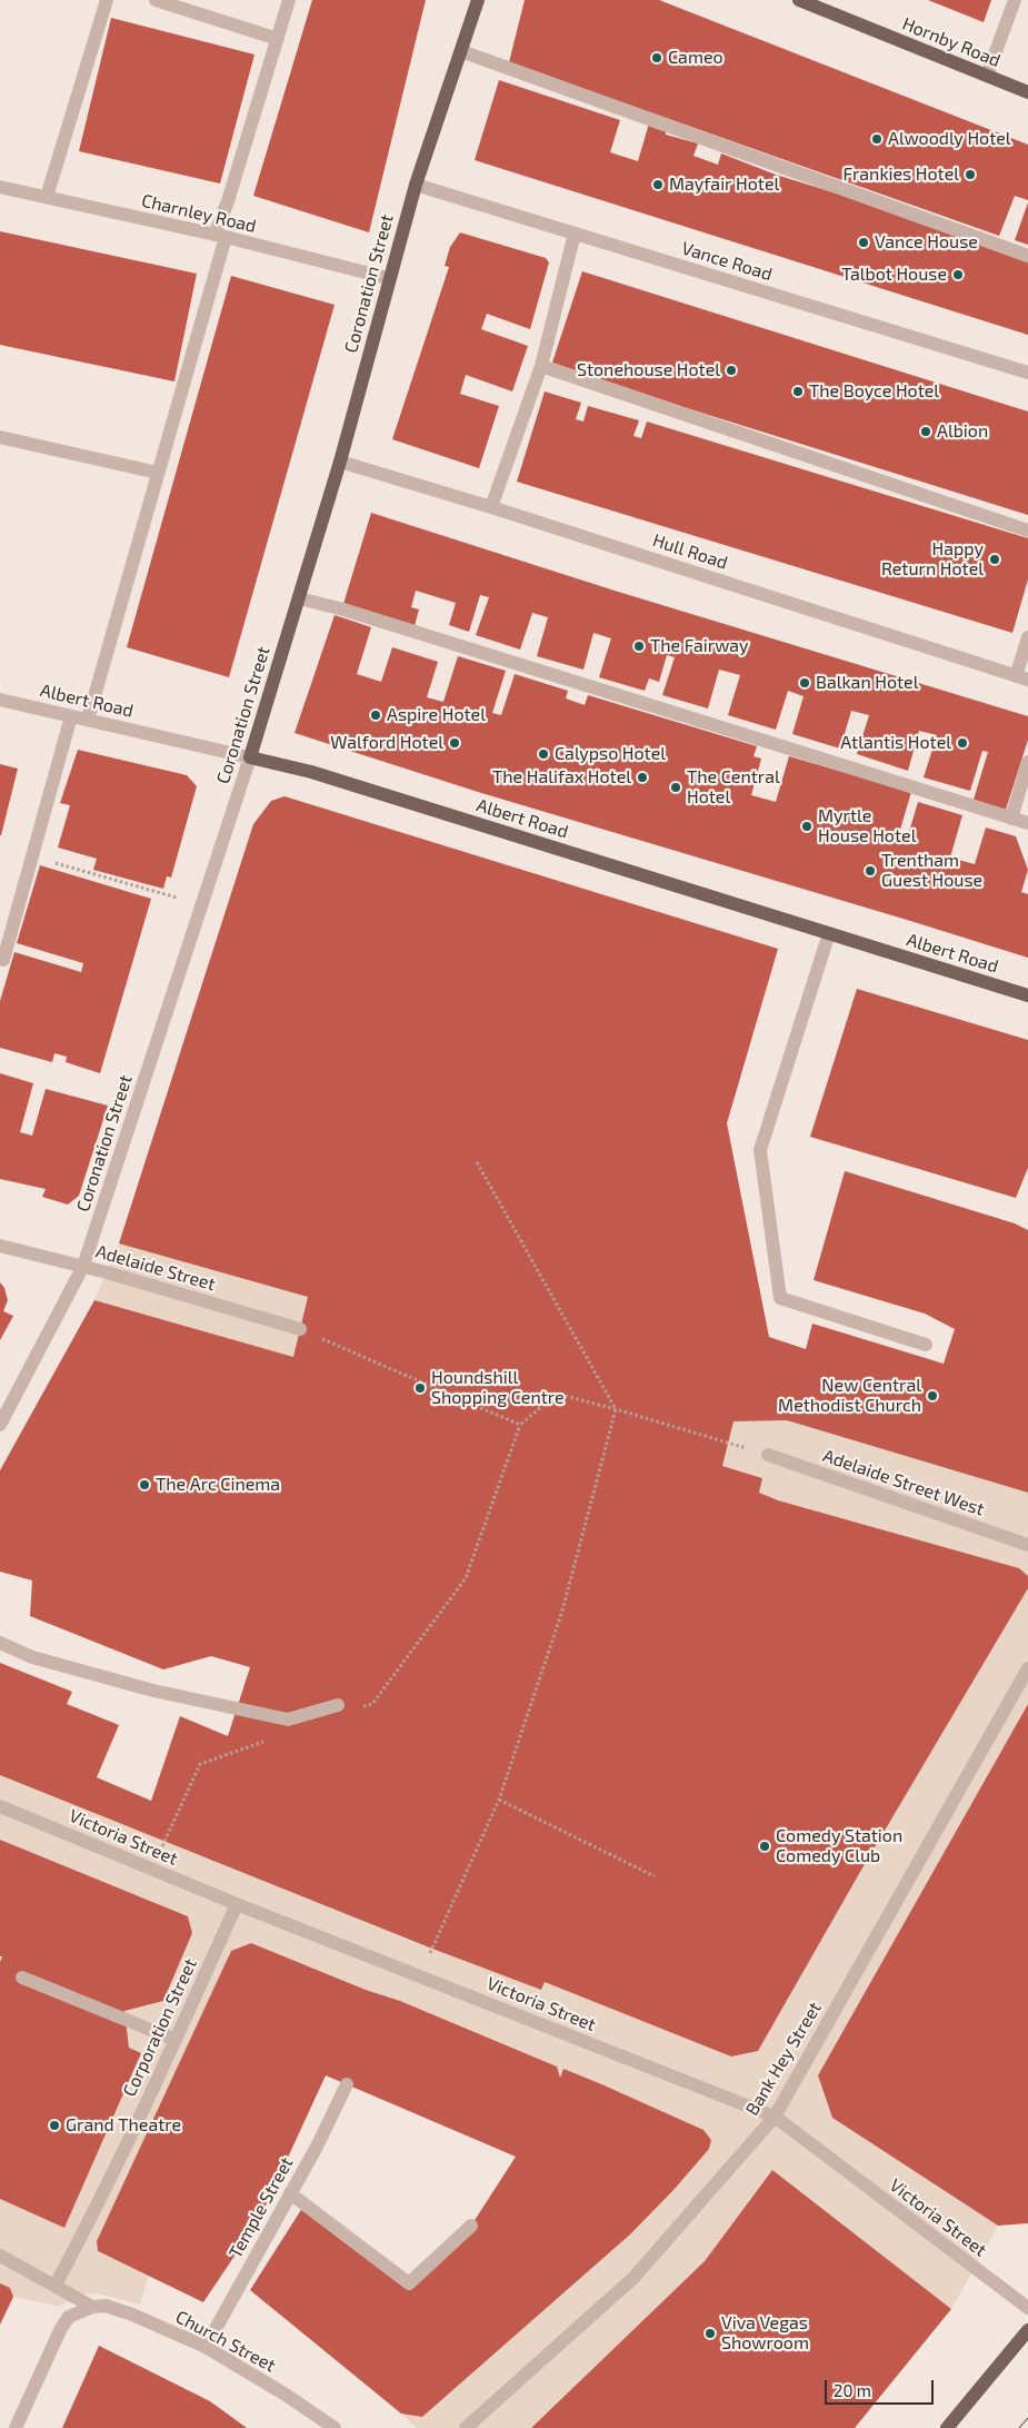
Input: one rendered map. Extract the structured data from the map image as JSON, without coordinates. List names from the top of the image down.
{
  "streets": {
    "main road": ["Hornby Road", "Coronation Street", "Albert Road"],
    "street": [
      "Charnley Road",
      "Vance Road",
      "Hull Road",
      "Adelaide Street",
      "Adelaide Street West",
      "Victoria Street",
      "Corporation Street",
      "Bank Hey Street",
      "Temple Street",
      "Church Street"
    ]
  },
  "crossings": [
    ["Charnley Road", "Coronation Street"],
    ["Vance Road", "Coronation Street"],
    ["Coronation Street", "Hull Road"],
    ["Coronation Street", "Albert Road"],
    ["Coronation Street", "Adelaide Street"],
    ["Victoria Street", "Corporation Street"],
    ["Victoria Street", "Bank Hey Street"],
    ["Corporation Street", "Church Street"],
    ["Temple Street", "Church Street"]
  ],
  "places": [
    "Cameo",
    "Alwoodly Hotel",
    "Frankies Hotel",
    "Mayfair Hotel",
    "Vance House",
    "Talbot House",
    "Stonehouse Hotel",
    "The Boyce Hotel",
    "Albion",
    "Happy Return Hotel",
    "The Fairway",
    "Balkan Hotel",
    "Aspire Hotel",
    "Walford Hotel",
    "Atlantis Hotel",
    "Calypso Hotel",
    "The Halifax Hotel",
    "The Central Hotel",
    "Myrtle House Hotel",
    "Trentham Guest House",
    "Houndshill Shopping Centre",
    "New Central Methodist Church",
    "The Arc Cinema",
    "Comedy Station Comedy Club",
    "Grand Theatre",
    "Viva Vegas Showroom"
  ],
  "scale_bar": "20 m"
}
